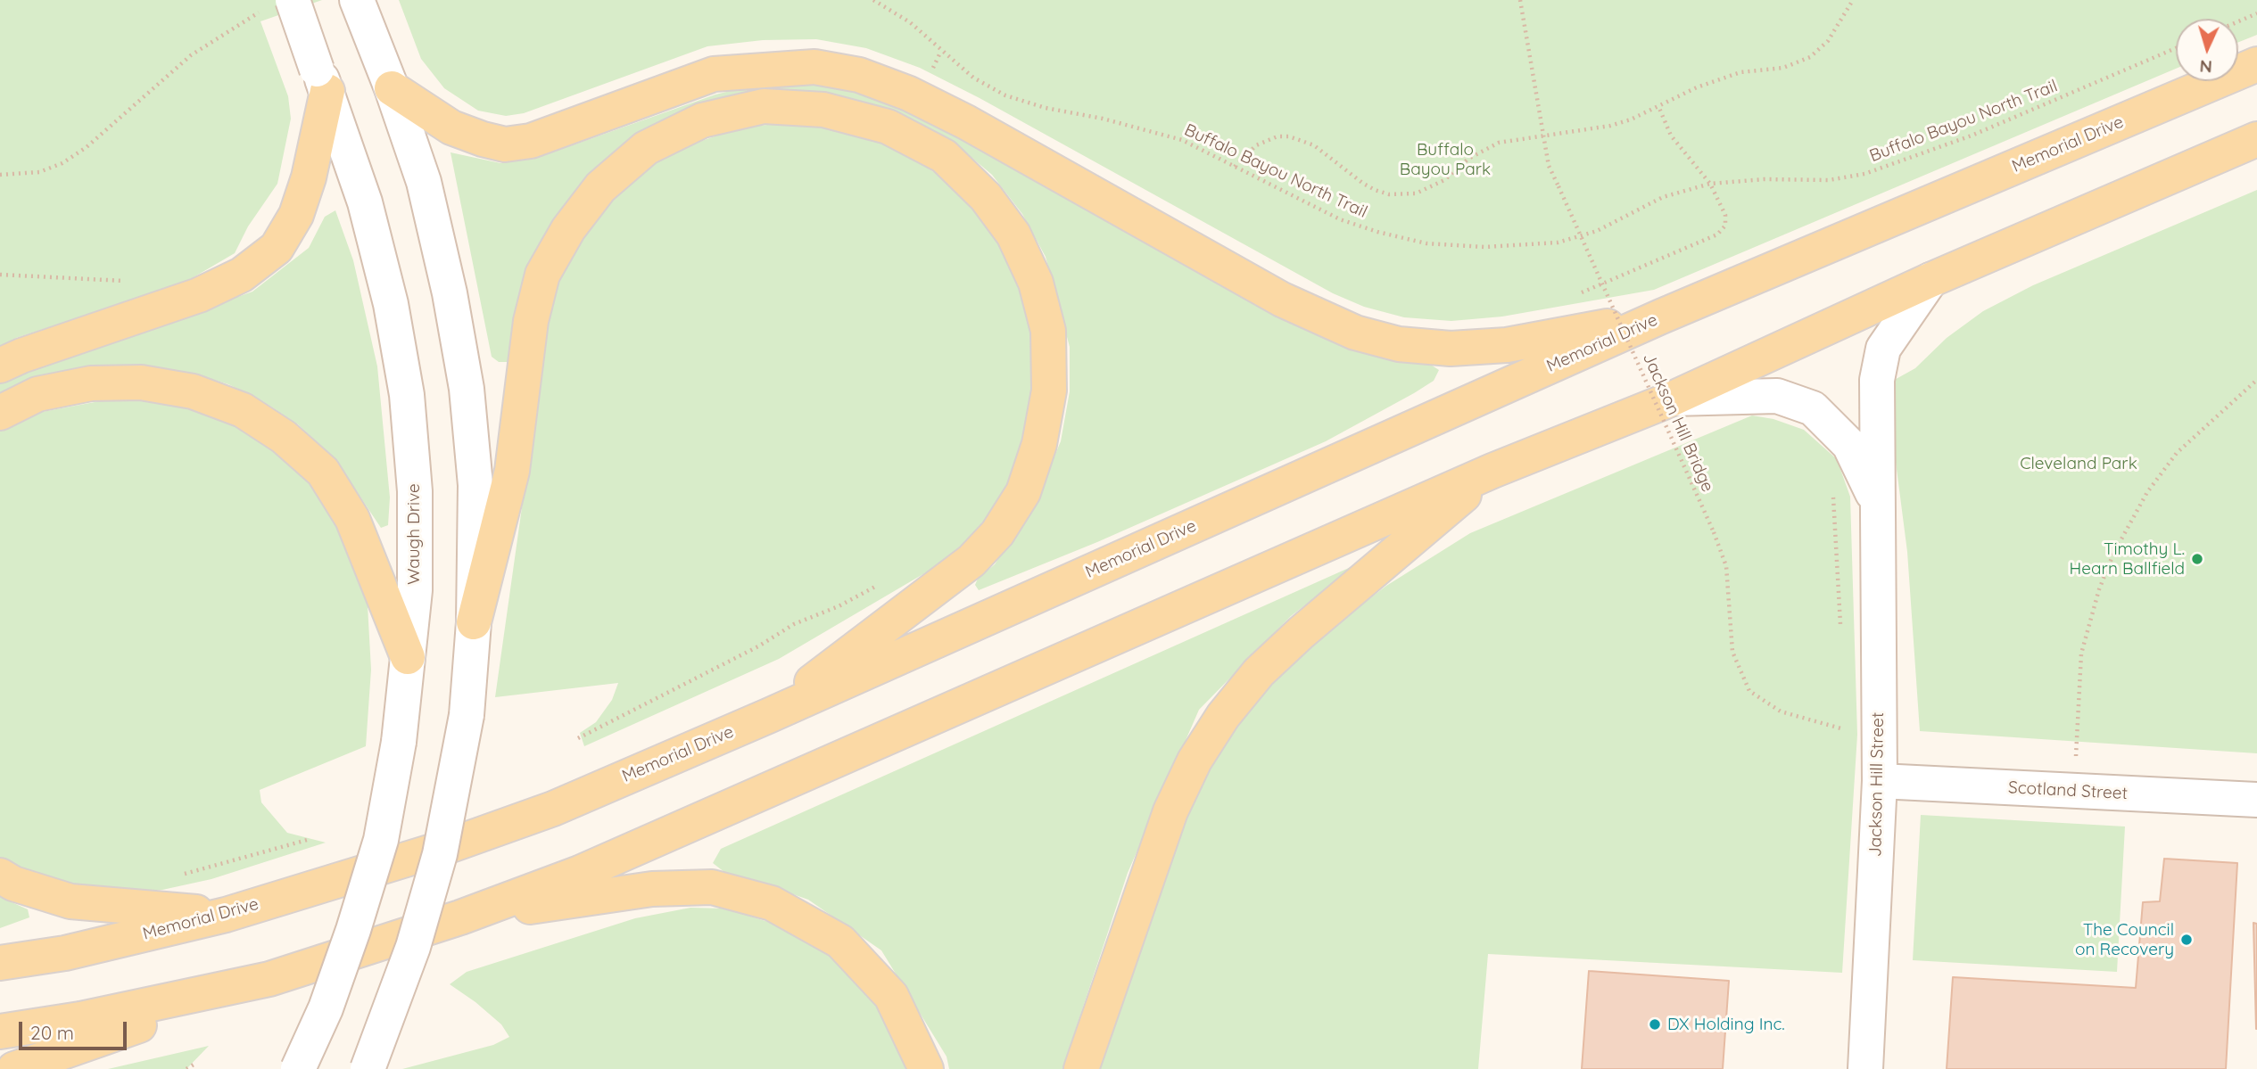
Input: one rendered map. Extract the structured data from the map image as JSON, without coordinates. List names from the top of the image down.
{
  "streets": {
    "main road": [
      "Memorial Drive",
      "Waugh Drive",
      "Jackson Hill Street",
      "Scotland Street"
    ],
    "path": ["Buffalo Bayou North Trail", "Jackson Hill Bridge"]
  },
  "crossings": [
    ["Jackson Hill Bridge", "Jackson Hill Street"],
    ["Jackson Hill Street", "Scotland Street"]
  ],
  "parks": ["Buffalo Bayou Park", "Cleveland Park"],
  "places": ["Timothy L. Hearn Ballfield", "The Council on Recovery", "DX Holding Inc."],
  "scale_bar": "20 m",
  "north": "bottom"
}
